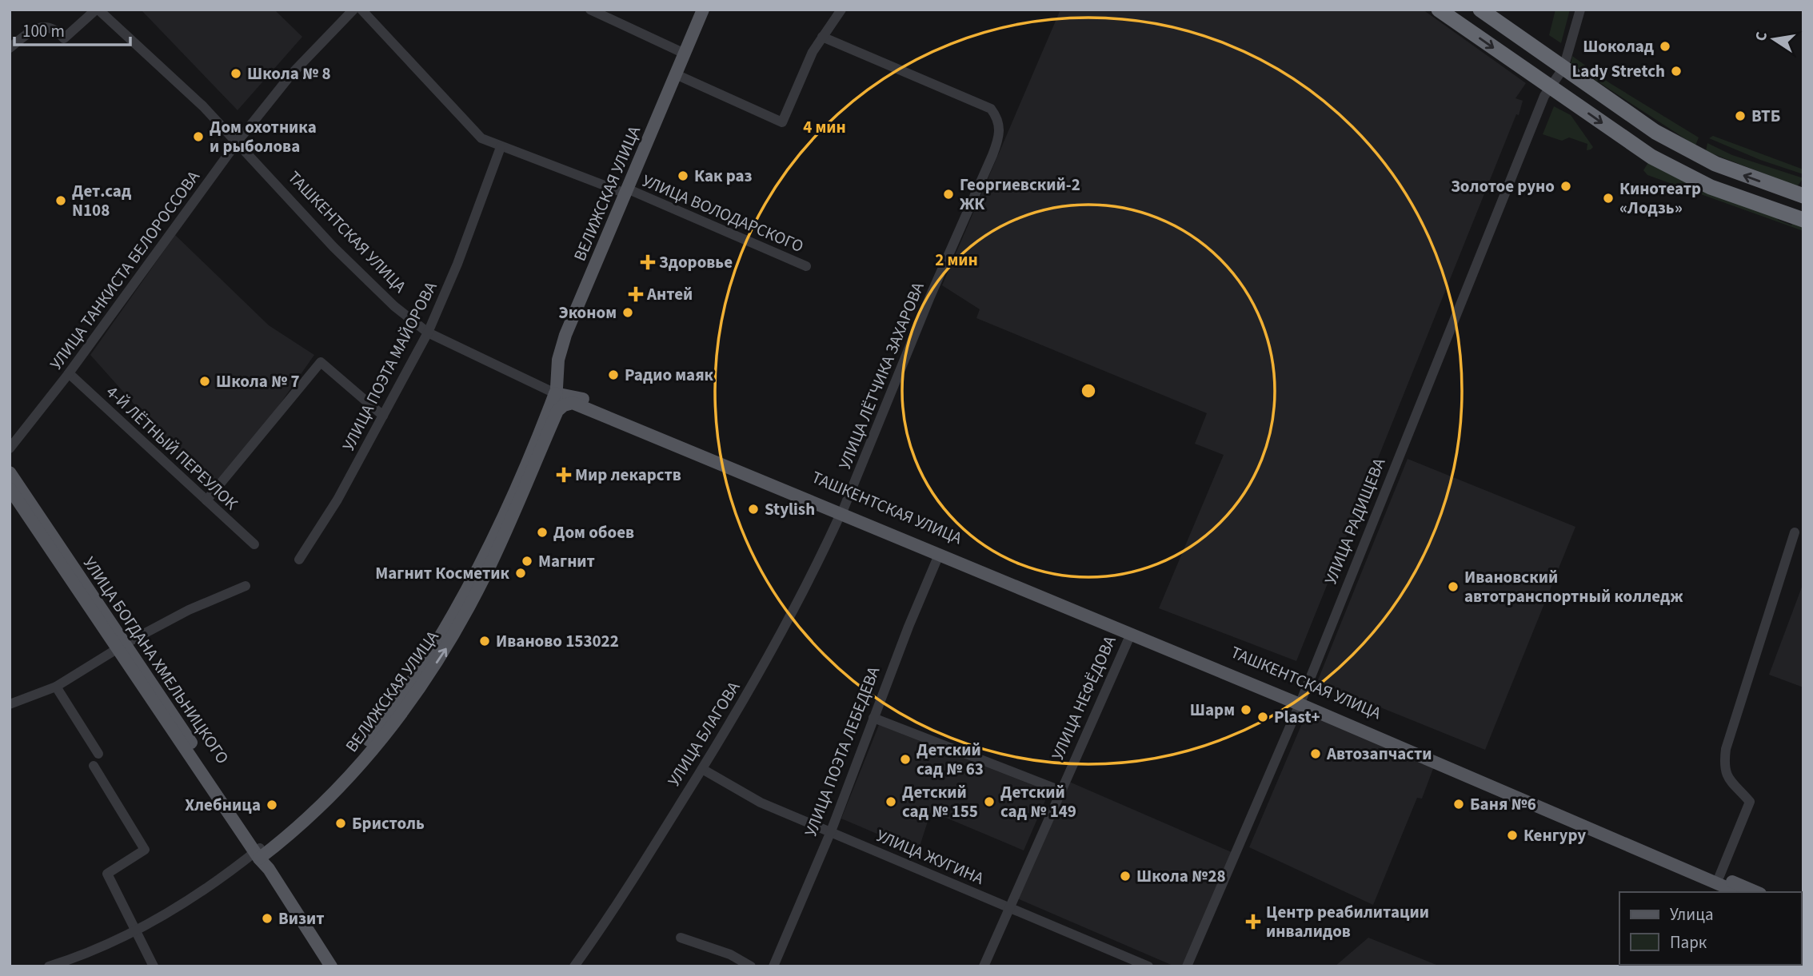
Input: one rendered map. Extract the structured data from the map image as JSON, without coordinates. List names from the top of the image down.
{
  "streets": {
    "main road": ["ВЕЛИЖСКАЯ УЛИЦА", "ТАШКЕНТСКАЯ УЛИЦА", "УЛИЦА БОГДАНА ХМЕЛЬНИЦКОГО"],
    "street": [
      "УЛИЦА ВОЛОДАРСКОГО",
      "УЛИЦА ТАНКИСТА БЕЛОРОССОВА",
      "УЛИЦА ПОЭТА МАЙОРОВА",
      "УЛИЦА ЛЁТЧИКА ЗАХАРОВА",
      "4-Й ЛЁТНЫЙ ПЕРЕУЛОК",
      "УЛИЦА РАДИЩЕВА",
      "УЛИЦА НЕФЁДОВА",
      "УЛИЦА БЛАГОВА",
      "УЛИЦА ПОЭТА ЛЕБЕДЕВА",
      "УЛИЦА ЖУГИНА"
    ]
  },
  "crossings": [
    ["ВЕЛИЖСКАЯ УЛИЦА", "УЛИЦА ВОЛОДАРСКОГО"],
    ["ВЕЛИЖСКАЯ УЛИЦА", "ТАШКЕНТСКАЯ УЛИЦА"],
    ["ВЕЛИЖСКАЯ УЛИЦА", "УЛИЦА БОГДАНА ХМЕЛЬНИЦКОГО"],
    ["УЛИЦА ВОЛОДАРСКОГО", "УЛИЦА ПОЭТА МАЙОРОВА"],
    ["ТАШКЕНТСКАЯ УЛИЦА", "УЛИЦА ТАНКИСТА БЕЛОРОССОВА"],
    ["ТАШКЕНТСКАЯ УЛИЦА", "УЛИЦА ПОЭТА МАЙОРОВА"],
    ["ТАШКЕНТСКАЯ УЛИЦА", "УЛИЦА ЛЁТЧИКА ЗАХАРОВА"],
    ["ТАШКЕНТСКАЯ УЛИЦА", "УЛИЦА РАДИЩЕВА"],
    ["ТАШКЕНТСКАЯ УЛИЦА", "УЛИЦА НЕФЁДОВА"],
    ["ТАШКЕНТСКАЯ УЛИЦА", "УЛИЦА БЛАГОВА"],
    ["ТАШКЕНТСКАЯ УЛИЦА", "УЛИЦА ПОЭТА ЛЕБЕДЕВА"],
    ["УЛИЦА ТАНКИСТА БЕЛОРОССОВА", "4-Й ЛЁТНЫЙ ПЕРЕУЛОК"],
    ["УЛИЦА ЛЁТЧИКА ЗАХАРОВА", "УЛИЦА БЛАГОВА"],
    ["УЛИЦА НЕФЁДОВА", "УЛИЦА ЖУГИНА"],
    ["УЛИЦА БЛАГОВА", "УЛИЦА ЖУГИНА"],
    ["УЛИЦА ПОЭТА ЛЕБЕДЕВА", "УЛИЦА ЖУГИНА"]
  ],
  "places": {
    "other": [
      "Шоколад",
      "Lady Stretch",
      "Школа № 8",
      "ВТБ",
      "Дом охотника и рыболова",
      "Как раз",
      "Золотое руно",
      "Георгиевский-2 ЖК",
      "Кинотеатр «Лодзь»",
      "Дет.сад N108",
      "Эконом",
      "Радио маяк",
      "Школа № 7",
      "Stylish",
      "Дом обоев",
      "Магнит",
      "Магнит Косметик",
      "Ивановский автотранспортный колледж",
      "Иваново 153022",
      "Шарм",
      "Plast+",
      "Автозапчасти",
      "Детский сад № 63",
      "Детский сад № 155",
      "Детский сад № 149",
      "Баня №6",
      "Хлебница",
      "Бристоль",
      "Кенгуру",
      "Школа №28",
      "Визит"
    ],
    "health": [
      "Здоровье",
      "Антей",
      "Мир лекарств",
      "Центр реабилитации инвалидов"
    ]
  },
  "legend": ["Улица", "Парк"],
  "scale_bar": "100 m",
  "north": "left",
  "rings": ["4 мин", "2 мин"]
}
